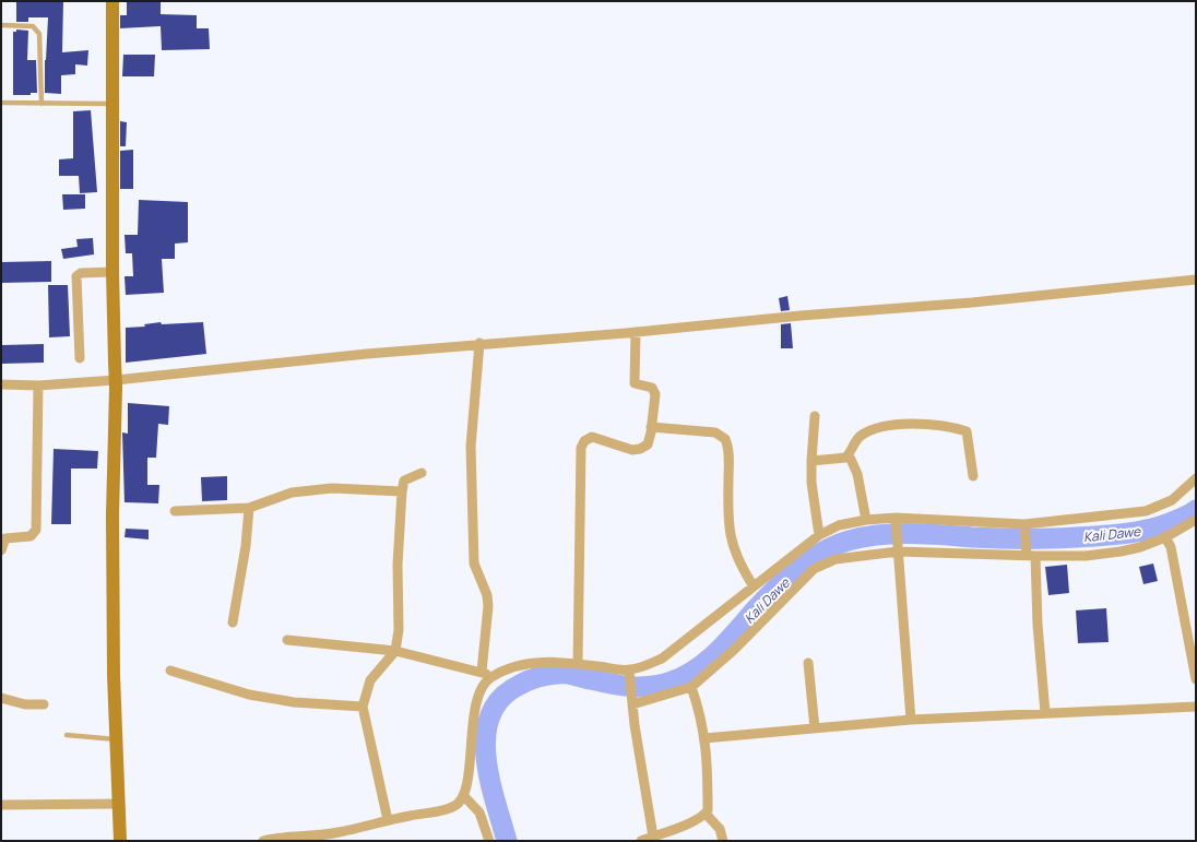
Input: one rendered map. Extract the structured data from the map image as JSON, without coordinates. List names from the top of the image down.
{
  "water": ["Kali Dawe"]
}
